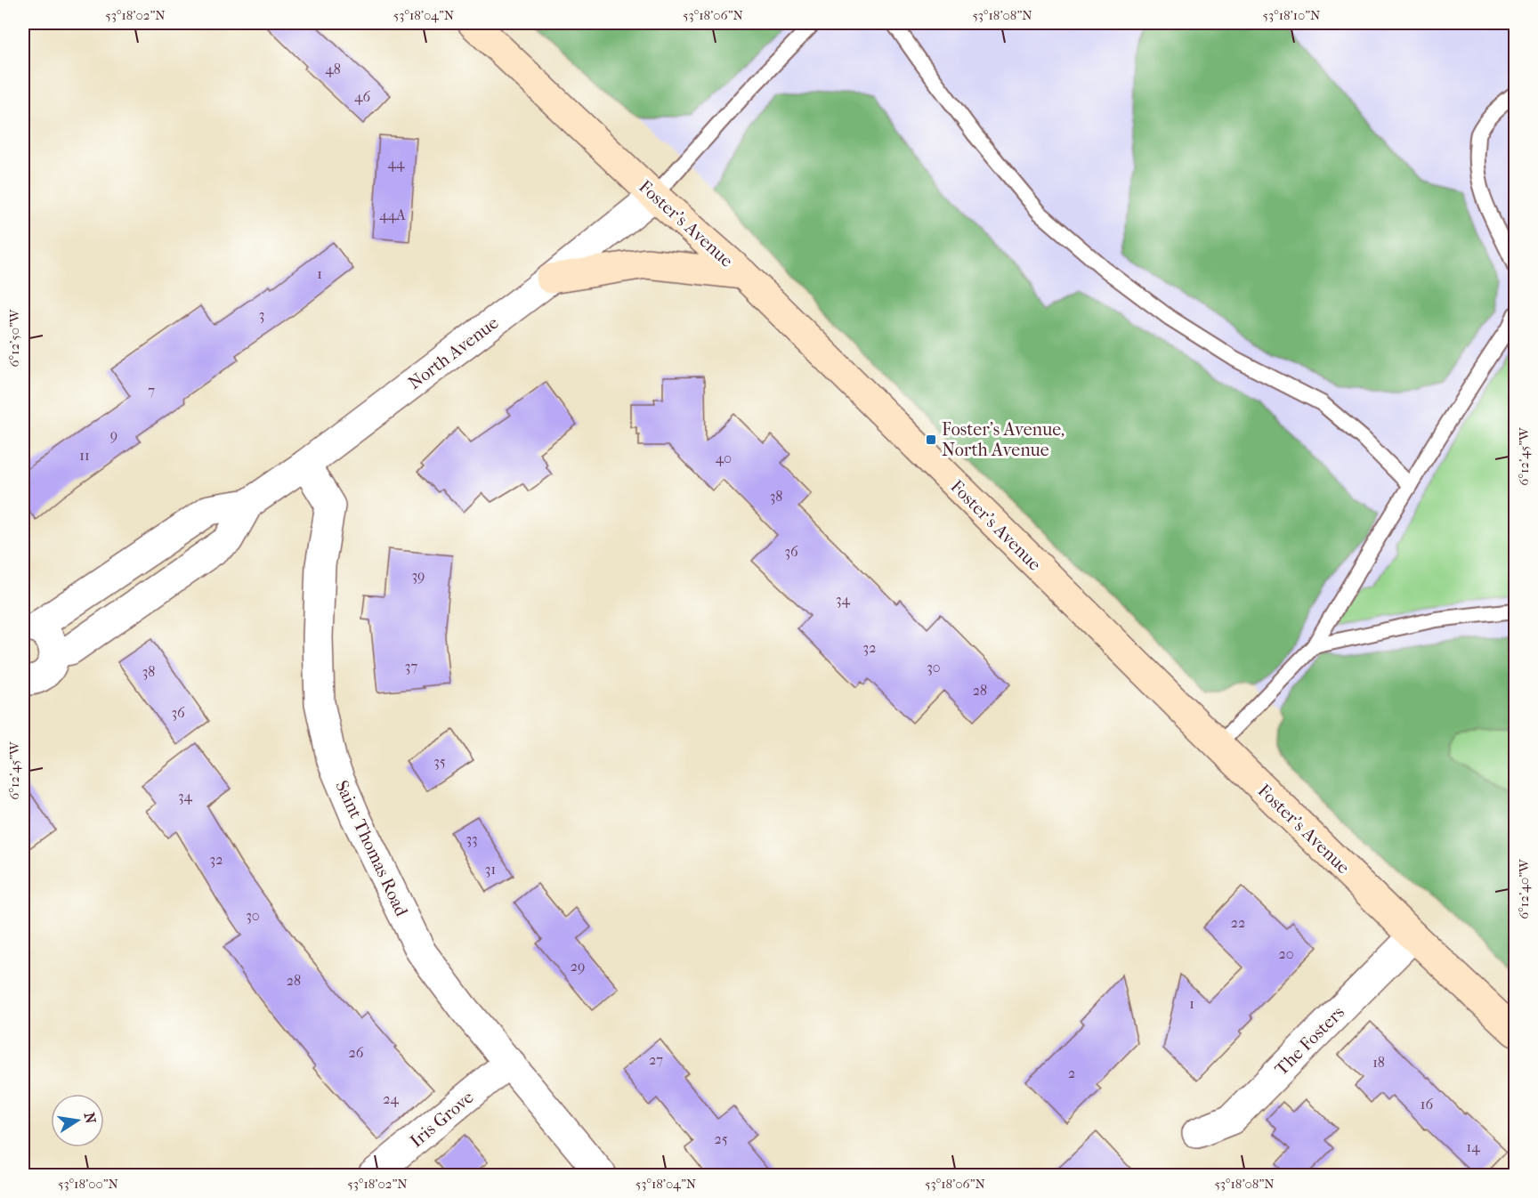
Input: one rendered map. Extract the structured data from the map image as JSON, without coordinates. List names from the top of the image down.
{
  "streets": {
    "main road": ["Foster's Avenue"],
    "street": [
      "North Avenue",
      "Saint Thomas Road",
      "The Fosters",
      "Iris Grove"
    ]
  },
  "crossings": [
    ["Foster's Avenue", "North Avenue"],
    ["Foster's Avenue", "The Fosters"],
    ["North Avenue", "Saint Thomas Road"],
    ["Saint Thomas Road", "Iris Grove"]
  ],
  "places": {
    "transit": ["Foster's Avenue, North Avenue"]
  },
  "house_numbers": [
    "48",
    "46",
    "44",
    "44A",
    "1",
    "3",
    "7",
    "9",
    "11",
    "40",
    "38",
    "36",
    "39",
    "34",
    "32",
    "37",
    "30",
    "38",
    "28",
    "36",
    "35",
    "34",
    "33",
    "32",
    "31",
    "30",
    "22",
    "20",
    "29",
    "28",
    "1",
    "26",
    "27",
    "18",
    "2",
    "24",
    "16",
    "25",
    "14"
  ],
  "north": "right",
  "coordinates": [
    "53°18'02\"N",
    "53°18'04\"N",
    "53°18'06\"N",
    "53°18'08\"N",
    "53°18'10\"N",
    "6°12'50\"W",
    "6°12'45\"W",
    "6°12'40\"W",
    "53°18'00\"N"
  ]
}
